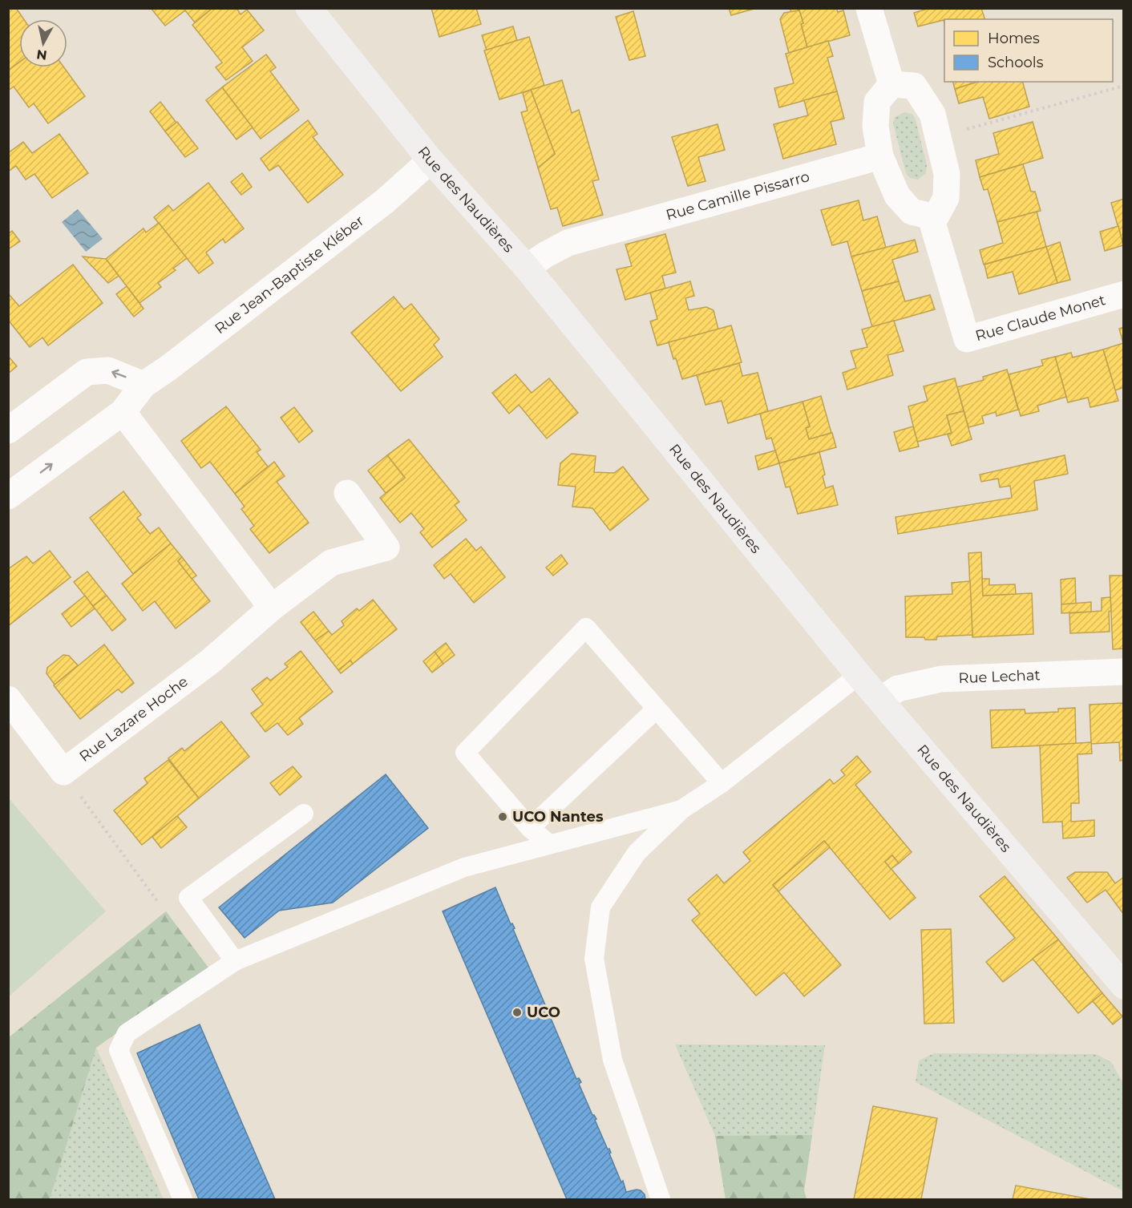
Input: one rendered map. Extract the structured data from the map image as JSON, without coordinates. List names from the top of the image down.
{
  "streets": {
    "street": [
      "Rue Camille Pissarro",
      "Rue des Naudières",
      "Rue Jean-Baptiste Kléber",
      "Rue Claude Monet",
      "Rue Lechat",
      "Rue Lazare Hoche"
    ]
  },
  "crossings": [
    ["Rue Camille Pissarro", "Rue des Naudières"],
    ["Rue des Naudières", "Rue Jean-Baptiste Kléber"],
    ["Rue des Naudières", "Rue Lechat"]
  ],
  "places": ["UCO Nantes", "UCO"],
  "legend": ["Homes", "Schools"],
  "north": "bottom"
}
